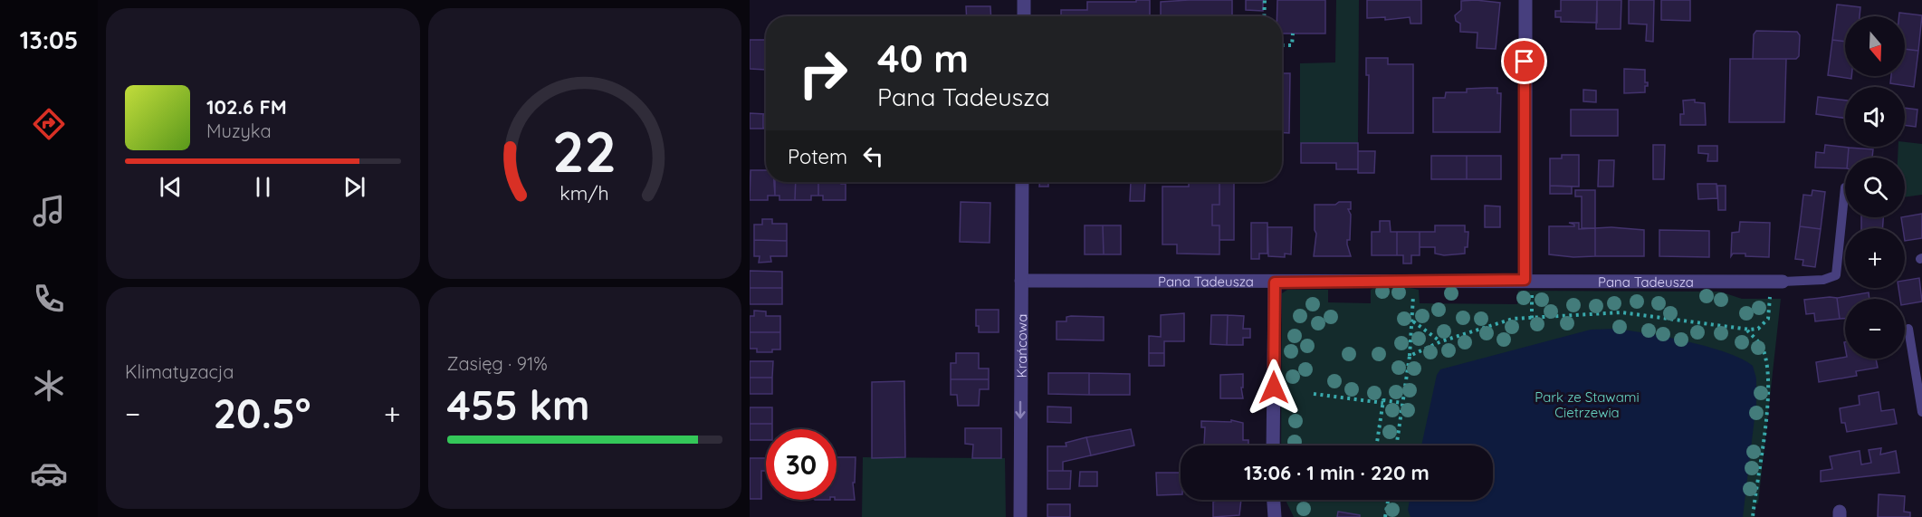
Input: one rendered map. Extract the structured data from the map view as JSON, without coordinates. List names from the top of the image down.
{
  "streets": {
    "street": ["Pana Tadeusza", "Krańcowa"]
  },
  "crossings": [
    ["Pana Tadeusza", "Krańcowa"]
  ],
  "one_way": ["Krańcowa"],
  "parks": ["Park ze Stawami Cietrzewia"],
  "north": "bottom",
  "page": {
    "tabs": "13:05",
    "map_buttons": ["+", "−"],
    "turn": ["40 m", "Pana Tadeusza"],
    "song": ["102.6 FM", "Muzyka"],
    "then": "Potem",
    "tile": [
      "Klimatyzacja",
      ["Zasięg · 91%", "455 km"]
    ],
    "heat": ["−", "20.5°", "+"],
    "limit": "30",
    "trip": "13:06 · 1 min · 220 m",
    "gauge": ["22", "km/h"]
  }
}
